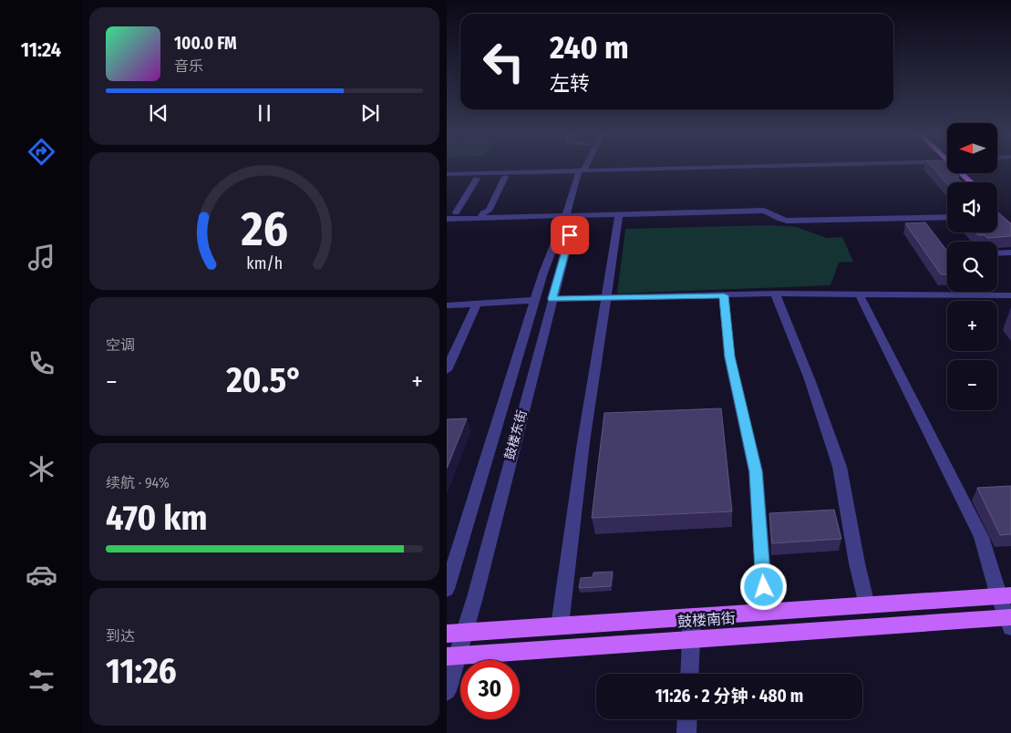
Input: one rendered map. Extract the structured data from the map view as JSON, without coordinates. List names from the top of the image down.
{
  "streets": {
    "main road": ["鼓楼南街"],
    "street": ["鼓楼东街"]
  },
  "crossings": [
    ["鼓楼东街", "鼓楼南街"]
  ],
  "north": "left",
  "page": {
    "tabs": "11:24",
    "turn": ["240 m", "左转"],
    "song": ["100.0 FM", "音乐"],
    "map_buttons": ["+", "−"],
    "tile": [
      "空调",
      ["续航 · 94%", "470 km"],
      ["到达", "11:26"]
    ],
    "heat": ["−", "20.5°", "+"],
    "limit": "30",
    "trip": "11:26 · 2 分钟 · 480 m",
    "gauge": ["26", "km/h"]
  }
}
